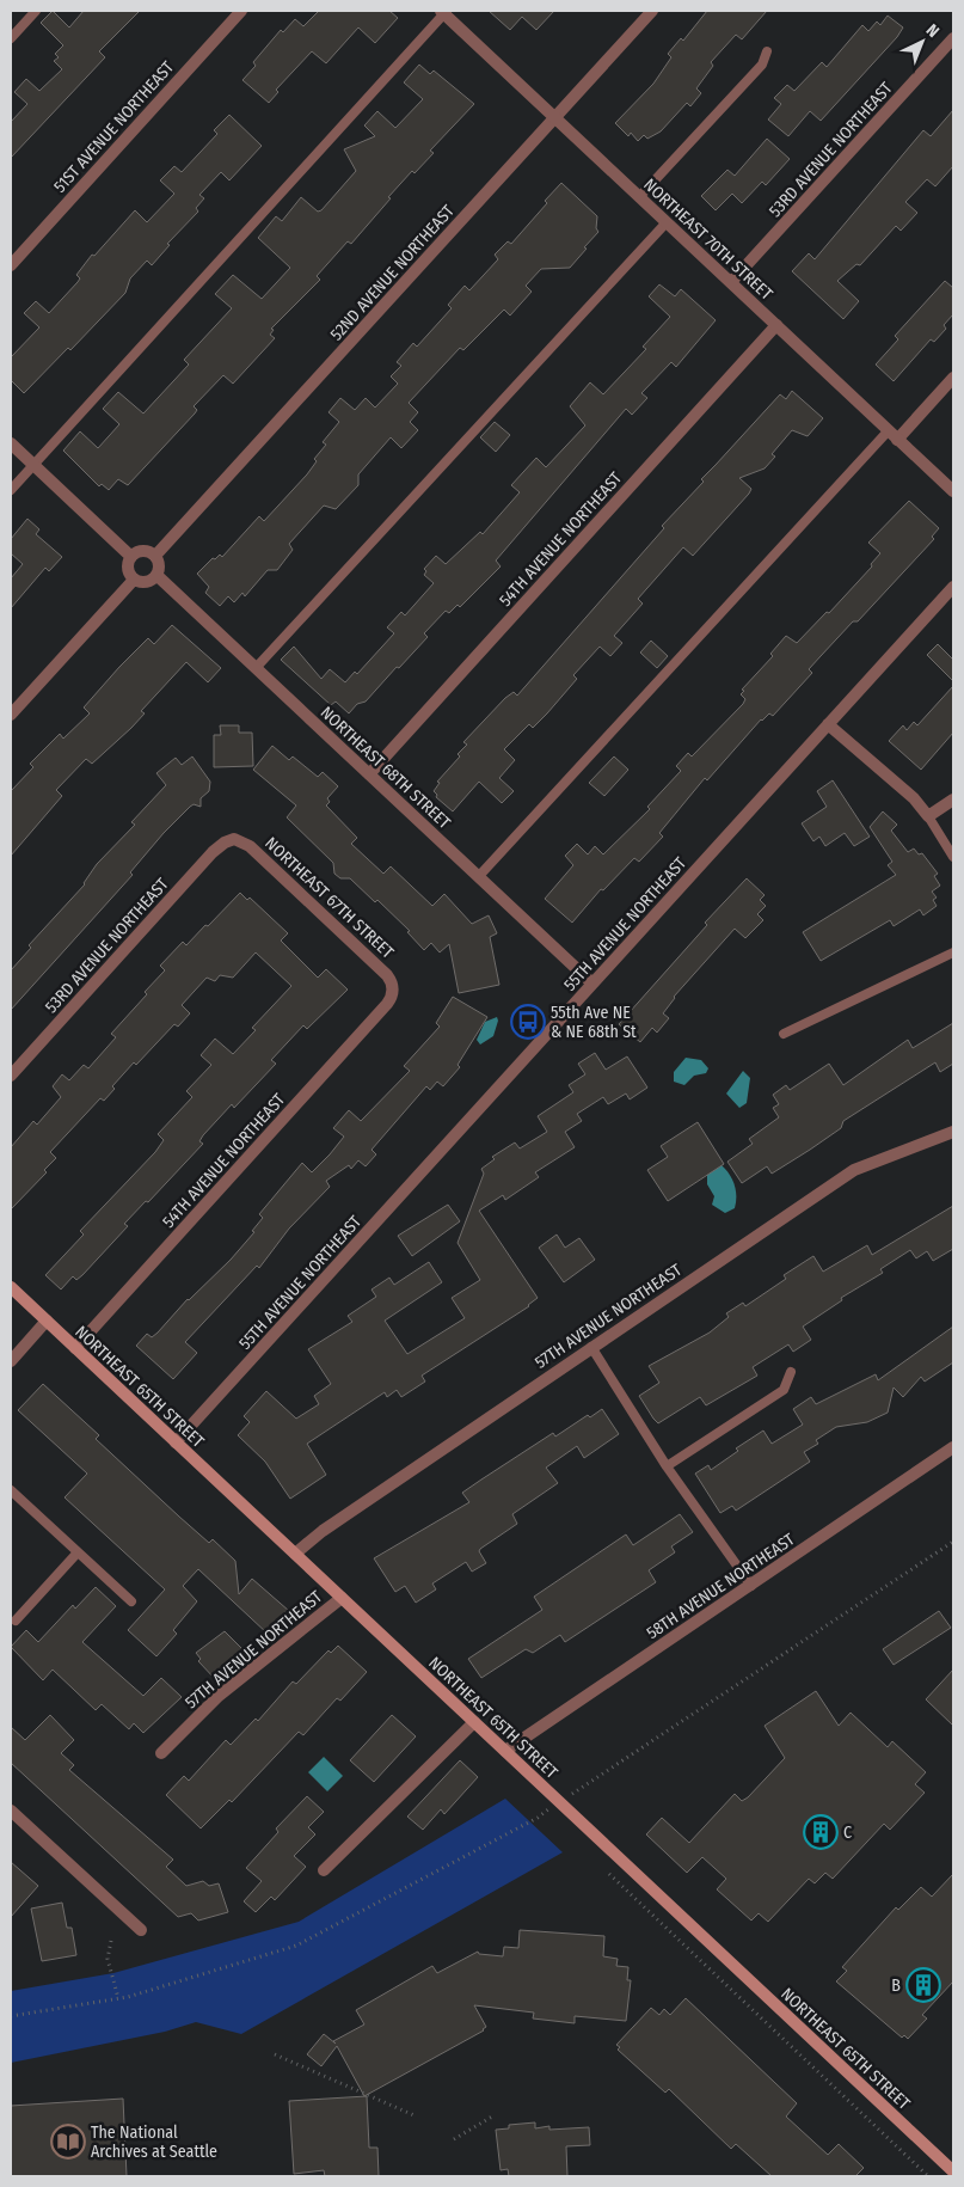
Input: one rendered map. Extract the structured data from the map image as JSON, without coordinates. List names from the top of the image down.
{
  "streets": {
    "main road": ["NORTHEAST 65TH STREET"],
    "street": [
      "51ST AVENUE NORTHEAST",
      "53RD AVENUE NORTHEAST",
      "NORTHEAST 70TH STREET",
      "52ND AVENUE NORTHEAST",
      "54TH AVENUE NORTHEAST",
      "NORTHEAST 68TH STREET",
      "NORTHEAST 67TH STREET",
      "55TH AVENUE NORTHEAST",
      "57TH AVENUE NORTHEAST",
      "58TH AVENUE NORTHEAST"
    ]
  },
  "crossings": [
    ["53RD AVENUE NORTHEAST", "NORTHEAST 70TH STREET"],
    ["53RD AVENUE NORTHEAST", "NORTHEAST 67TH STREET"],
    ["NORTHEAST 70TH STREET", "52ND AVENUE NORTHEAST"],
    ["NORTHEAST 70TH STREET", "54TH AVENUE NORTHEAST"],
    ["52ND AVENUE NORTHEAST", "NORTHEAST 68TH STREET"],
    ["54TH AVENUE NORTHEAST", "NORTHEAST 68TH STREET"],
    ["54TH AVENUE NORTHEAST", "NORTHEAST 67TH STREET"],
    ["54TH AVENUE NORTHEAST", "NORTHEAST 65TH STREET"],
    ["NORTHEAST 68TH STREET", "55TH AVENUE NORTHEAST"],
    ["55TH AVENUE NORTHEAST", "NORTHEAST 65TH STREET"],
    ["57TH AVENUE NORTHEAST", "NORTHEAST 65TH STREET"],
    ["NORTHEAST 65TH STREET", "58TH AVENUE NORTHEAST"]
  ],
  "places": {
    "bus stop": ["55th Ave NE & NE 68th St"],
    "building": ["C", "B"],
    "library": ["The National Archives at Seattle"]
  },
  "north": "top right"
}
